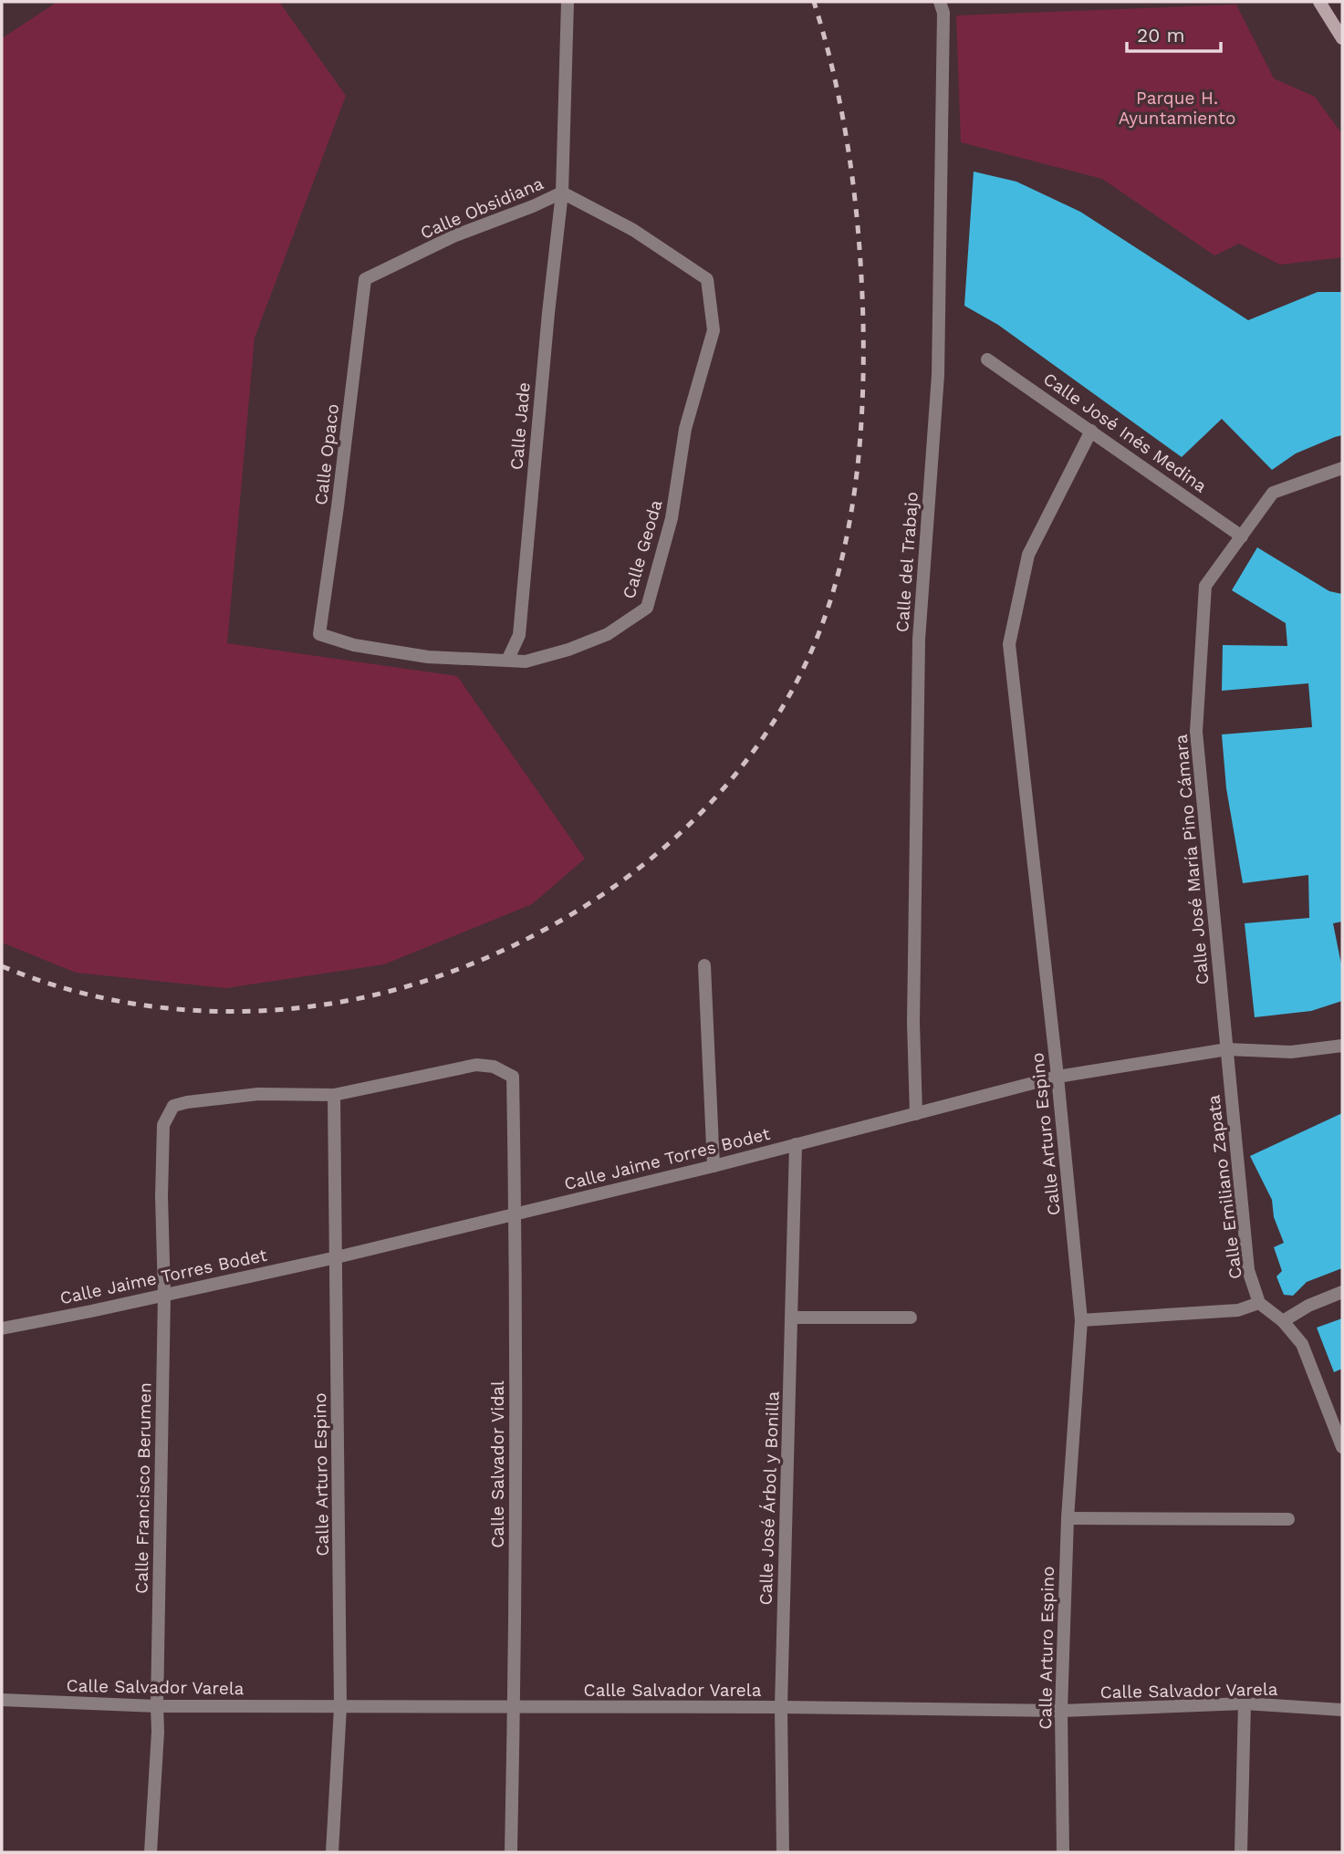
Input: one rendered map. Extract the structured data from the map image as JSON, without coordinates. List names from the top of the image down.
{
  "streets": {
    "street": [
      "Calle Obsidiana",
      "Calle Jade",
      "Calle José Inés Medina",
      "Calle Opaco",
      "Calle Geoda",
      "Calle del Trabajo",
      "Calle José María Pino Cámara",
      "Calle Arturo Espino",
      "Calle Jaime Torres Bodet",
      "Calle Emiliano Zapata",
      "Calle Salvador Vidal",
      "Calle Francisco Berumen",
      "Calle José Árbol y Bonilla",
      "Calle Salvador Varela"
    ]
  },
  "crossings": [
    ["Calle Obsidiana", "Calle Jade"],
    ["Calle Obsidiana", "Calle Opaco"],
    ["Calle Obsidiana", "Calle Geoda"],
    ["Calle Jade", "Calle Geoda"],
    ["Calle José Inés Medina", "Calle José María Pino Cámara"],
    ["Calle José Inés Medina", "Calle Arturo Espino"],
    ["Calle Opaco", "Calle Geoda"],
    ["Calle del Trabajo", "Calle Jaime Torres Bodet"],
    ["Calle José María Pino Cámara", "Calle Jaime Torres Bodet"],
    ["Calle José María Pino Cámara", "Calle Emiliano Zapata"],
    ["Calle Arturo Espino", "Calle Jaime Torres Bodet"],
    ["Calle Arturo Espino", "Calle Salvador Vidal"],
    ["Calle Arturo Espino", "Calle Francisco Berumen"],
    ["Calle Arturo Espino", "Calle Salvador Varela"],
    ["Calle Jaime Torres Bodet", "Calle Emiliano Zapata"],
    ["Calle Jaime Torres Bodet", "Calle Salvador Vidal"],
    ["Calle Jaime Torres Bodet", "Calle Francisco Berumen"],
    ["Calle Jaime Torres Bodet", "Calle José Árbol y Bonilla"],
    ["Calle Salvador Vidal", "Calle Francisco Berumen"],
    ["Calle Salvador Vidal", "Calle Salvador Varela"],
    ["Calle Francisco Berumen", "Calle Salvador Varela"],
    ["Calle José Árbol y Bonilla", "Calle Salvador Varela"]
  ],
  "parks": ["Parque H. Ayuntamiento"],
  "scale_bar": "20 m"
}
